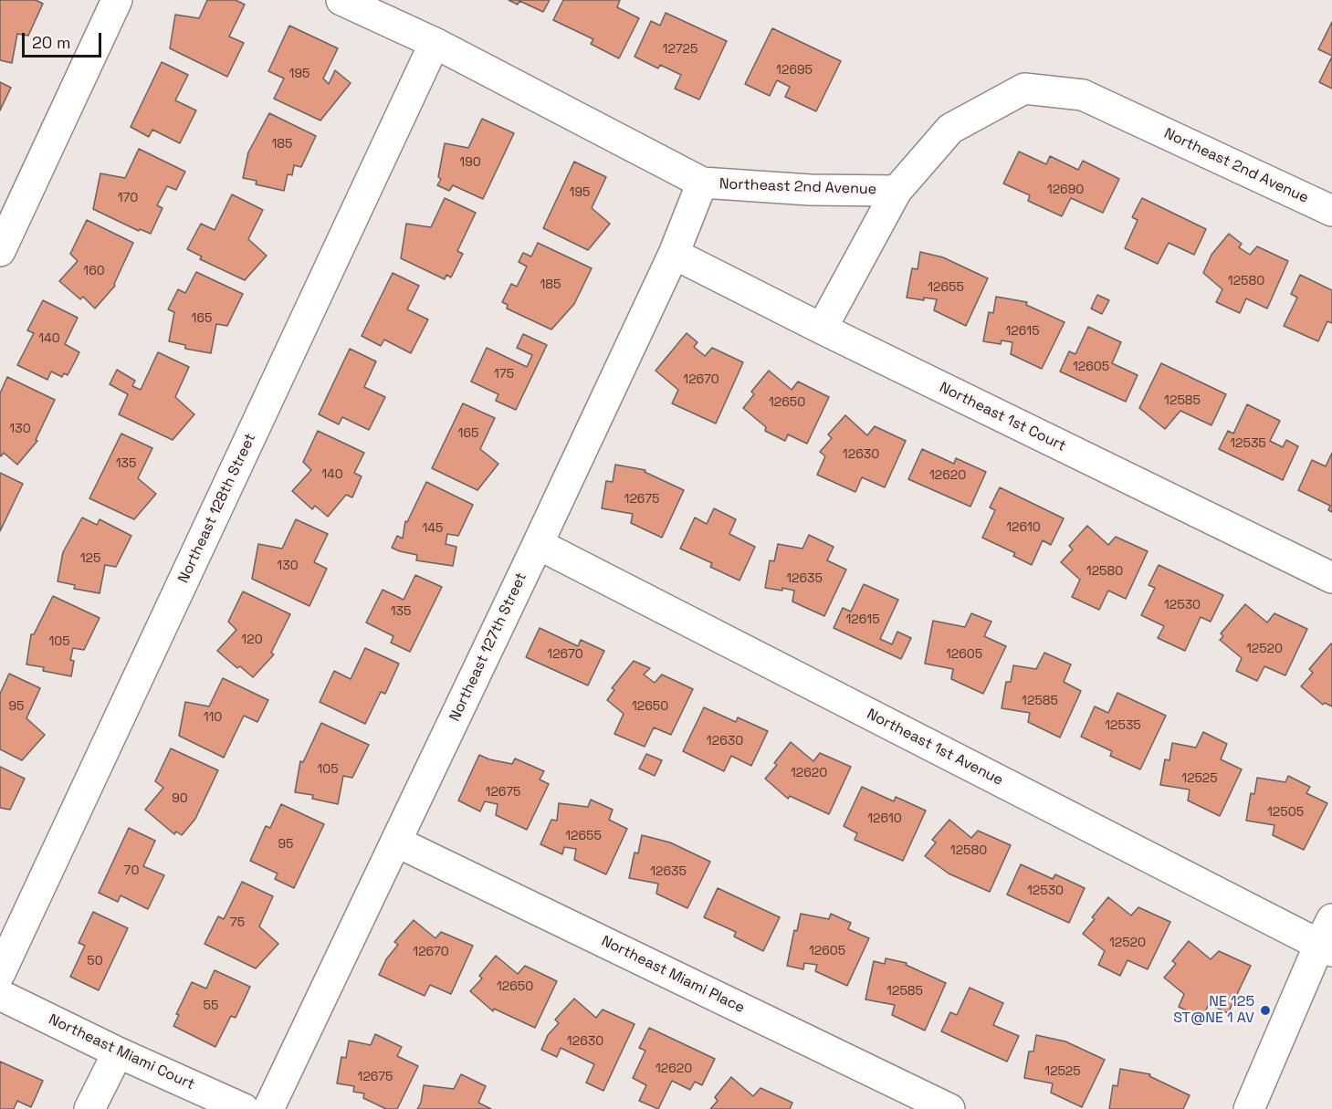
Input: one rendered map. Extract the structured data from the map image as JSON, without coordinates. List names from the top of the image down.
{
  "streets": {
    "street": [
      "Northeast 2nd Avenue",
      "Northeast 1st Court",
      "Northeast 128th Street",
      "Northeast 127th Street",
      "Northeast 1st Avenue",
      "Northeast Miami Place",
      "Northeast Miami Court"
    ]
  },
  "crossings": [
    ["Northeast 2nd Avenue", "Northeast 128th Street"],
    ["Northeast 2nd Avenue", "Northeast 127th Street"],
    ["Northeast 1st Court", "Northeast 127th Street"],
    ["Northeast 127th Street", "Northeast 1st Avenue"],
    ["Northeast 127th Street", "Northeast Miami Place"]
  ],
  "places": ["NE 125 ST@NE 1 AV"],
  "house_numbers": [
    "12725",
    "12695",
    "195",
    "185",
    "190",
    "12690",
    "195",
    "170",
    "160",
    "12580",
    "185",
    "12655",
    "165",
    "12615",
    "140",
    "12605",
    "175",
    "12670",
    "12585",
    "12650",
    "130",
    "165",
    "12535",
    "12630",
    "135",
    "140",
    "12620",
    "12675",
    "12610",
    "145",
    "125",
    "130",
    "12580",
    "12635",
    "12530",
    "135",
    "12615",
    "120",
    "105",
    "12520",
    "12670",
    "12605",
    "12585",
    "95",
    "12650",
    "110",
    "12535",
    "12630",
    "105",
    "12620",
    "12525",
    "12675",
    "90",
    "12505",
    "12610",
    "12655",
    "95",
    "12580",
    "70",
    "12635",
    "12530",
    "75",
    "12520",
    "12605",
    "12670",
    "50",
    "12650",
    "12585",
    "55",
    "12630",
    "12620",
    "12525",
    "12675"
  ],
  "scale_bar": "20 m"
}
